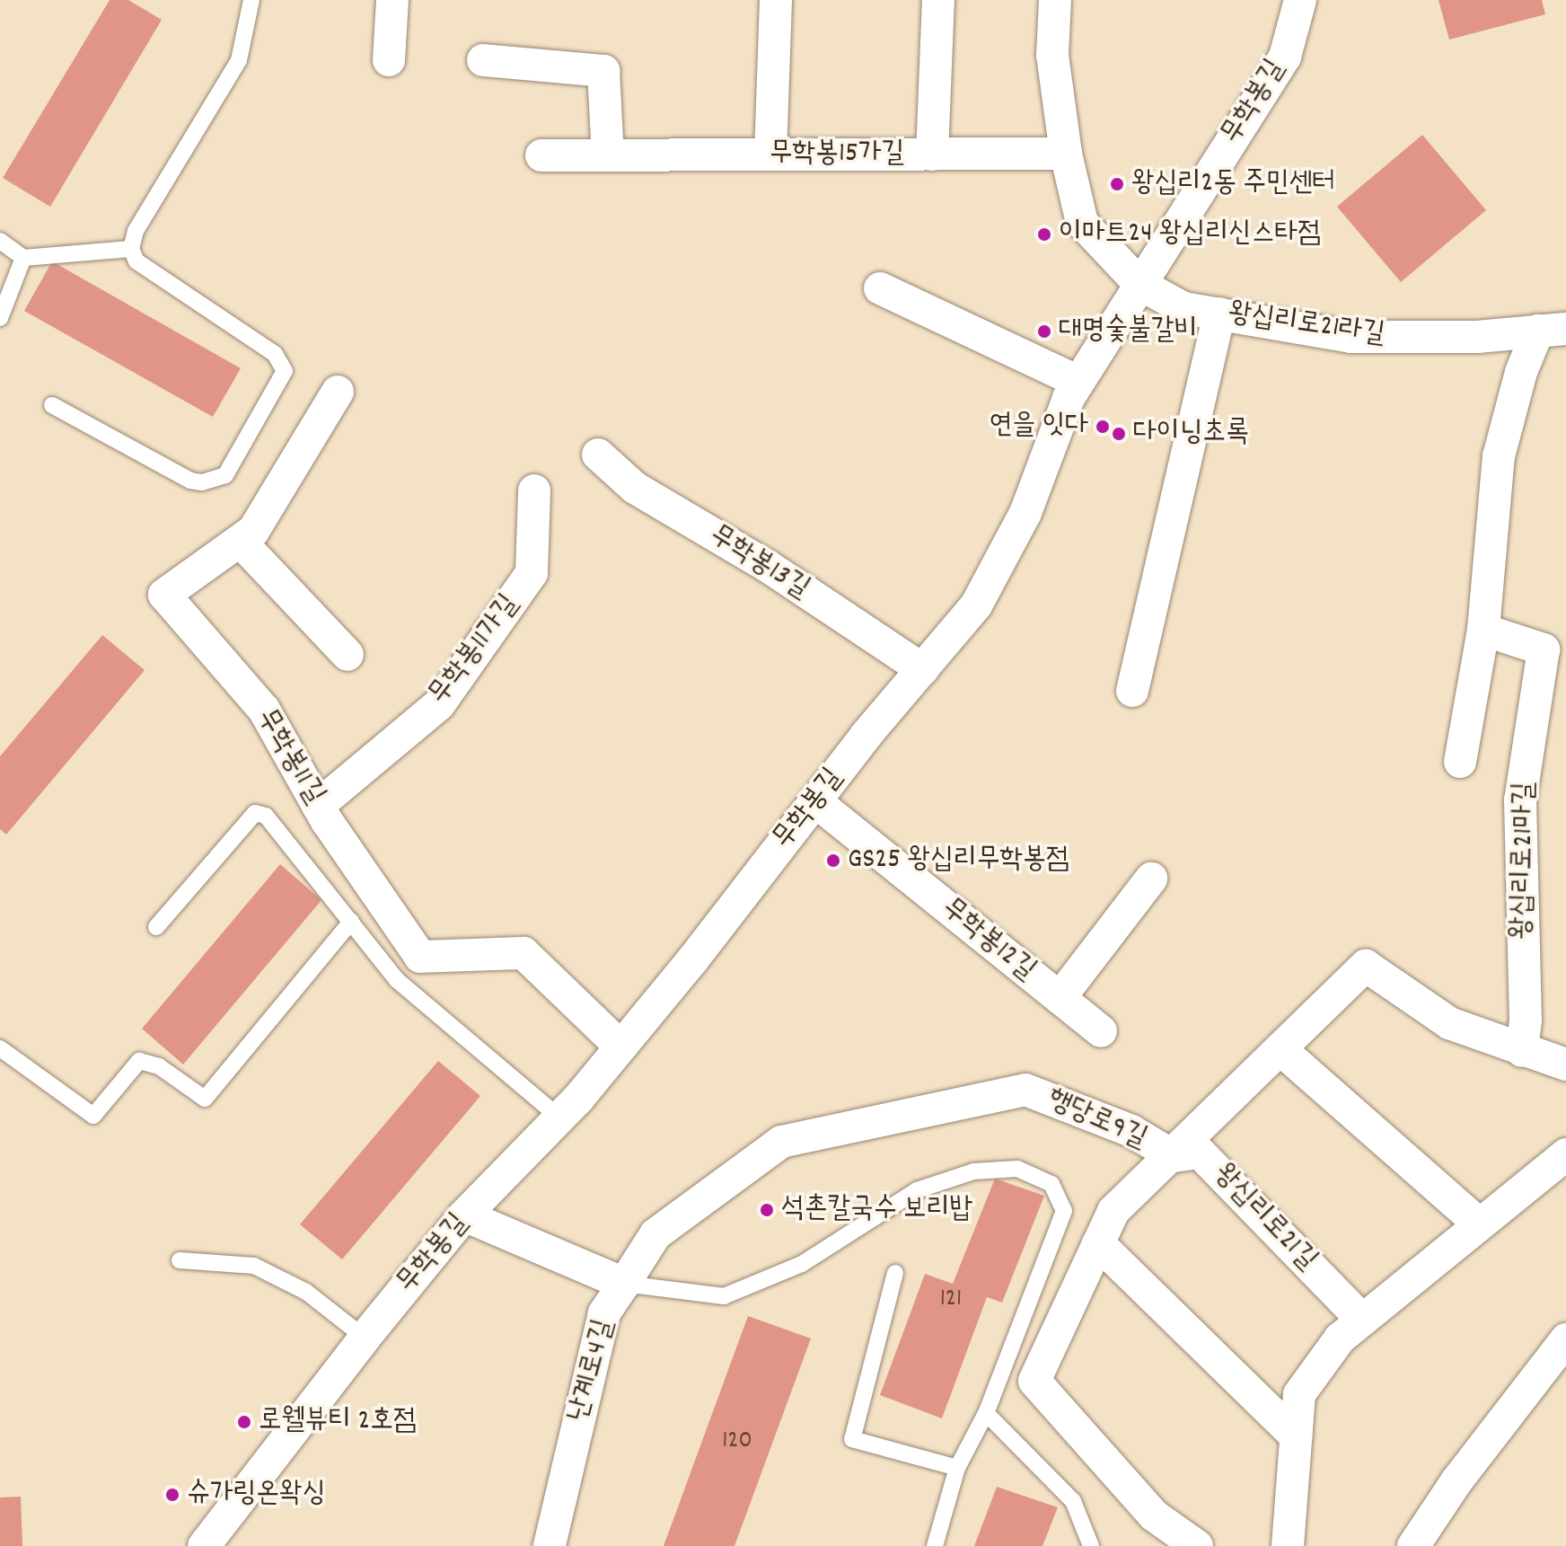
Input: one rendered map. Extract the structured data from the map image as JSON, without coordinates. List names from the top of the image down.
{
  "streets": {
    "street": [
      "무학봉길",
      "무학봉15가길",
      "왕십리로21라길",
      "무학봉13길",
      "무학봉11가길",
      "무학봉11길",
      "왕십리로21마길",
      "무학봉12길",
      "행당로9길",
      "왕십리로21길",
      "난계로4길"
    ]
  },
  "crossings": [
    ["무학봉길", "왕십리로21라길"],
    ["무학봉길", "무학봉13길"],
    ["무학봉길", "무학봉11길"],
    ["무학봉길", "무학봉12길"],
    ["무학봉길", "난계로4길"],
    ["무학봉11가길", "무학봉11길"],
    ["왕십리로21마길", "왕십리로21길"],
    ["행당로9길", "왕십리로21길"],
    ["행당로9길", "난계로4길"]
  ],
  "places": [
    "왕십리2동 주민센터",
    "이마트24 왕십리신스타점",
    "대명숯불갈비",
    "연을 잇다",
    "다이닝초록",
    "GS25 왕십리무학봉점",
    "석촌칼국수 보리밥",
    "로웰뷰티 2호점",
    "슈가링온왁싱"
  ],
  "house_numbers": ["121", "120"]
}
